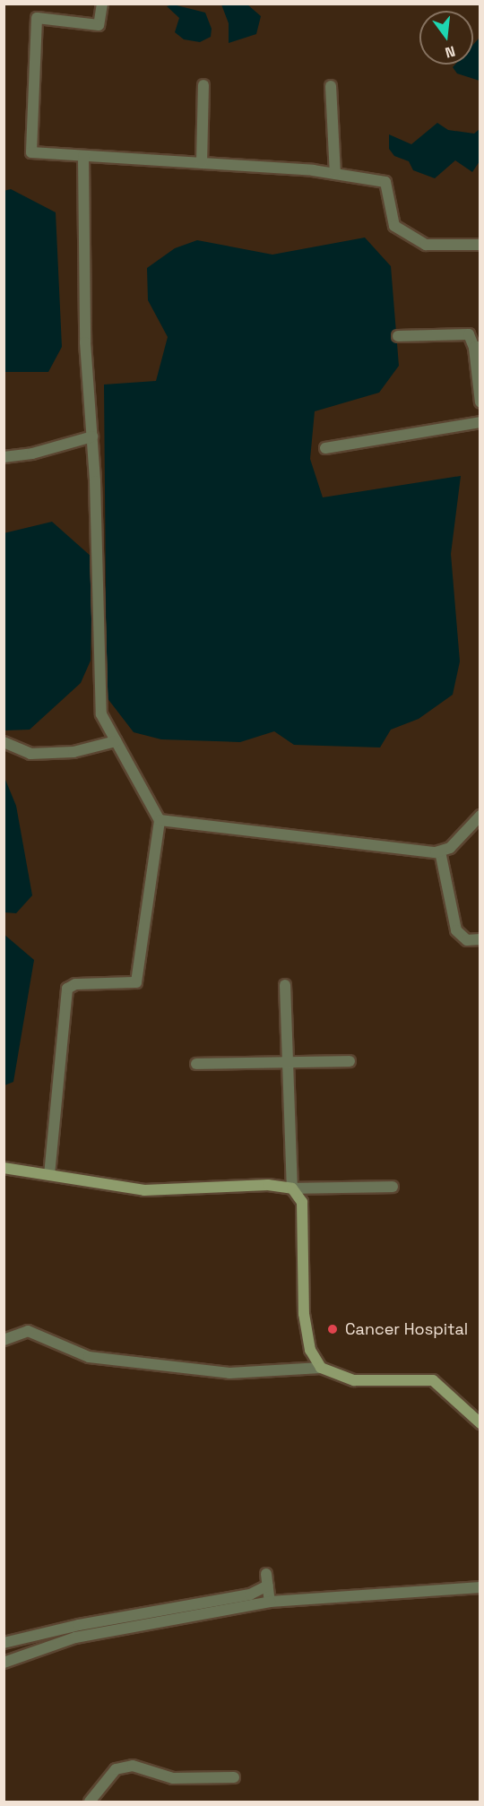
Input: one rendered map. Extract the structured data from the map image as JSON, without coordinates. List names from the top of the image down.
{
  "places": ["Cancer Hospital"],
  "north": "bottom"
}
